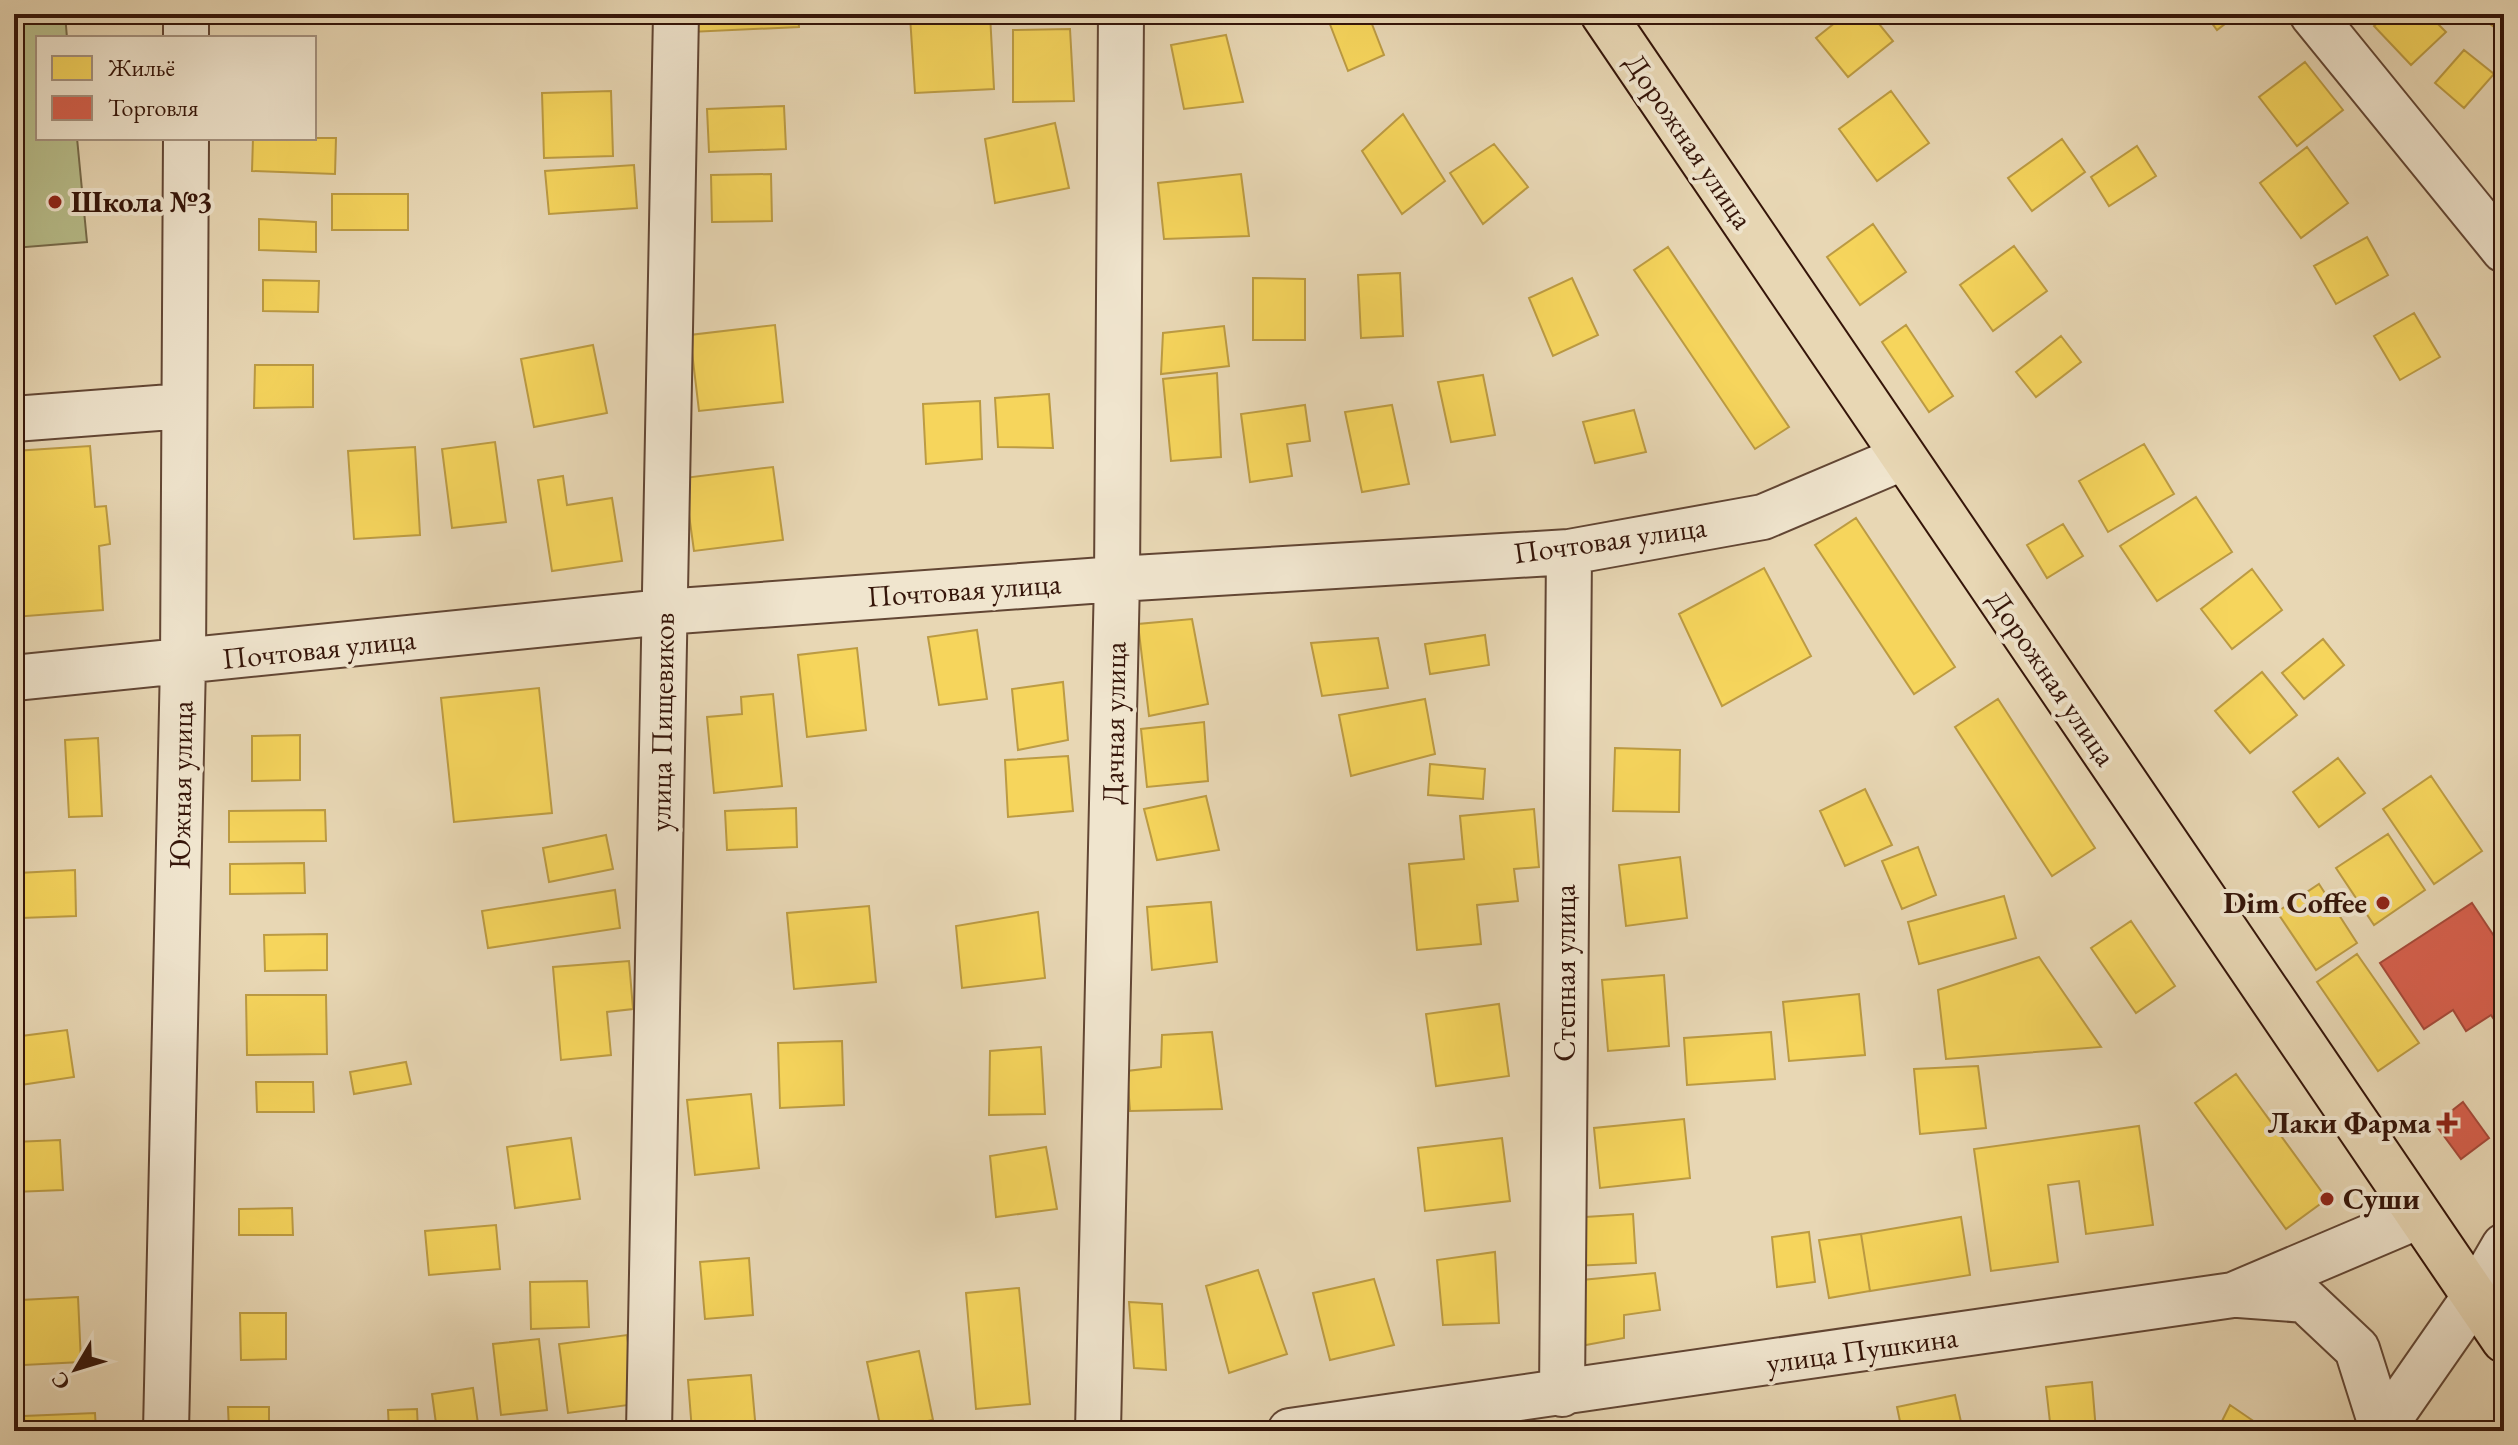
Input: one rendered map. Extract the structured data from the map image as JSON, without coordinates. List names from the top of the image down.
{
  "streets": {
    "main road": ["Дорожная улица"],
    "street": [
      "Почтовая улица",
      "улица Пищевиков",
      "Дачная улица",
      "Южная улица",
      "Степная улица",
      "улица Пушкина"
    ]
  },
  "crossings": [
    ["Дорожная улица", "Почтовая улица"],
    ["Дорожная улица", "улица Пушкина"],
    ["Почтовая улица", "улица Пищевиков"],
    ["Почтовая улица", "Дачная улица"],
    ["Почтовая улица", "Южная улица"],
    ["Почтовая улица", "Степная улица"],
    ["Степная улица", "улица Пушкина"]
  ],
  "places": {
    "other": ["Школа №3", "Dim Coffee", "Суши"],
    "health": ["Лаки Фарма"]
  },
  "legend": ["Жильё", "Торговля"],
  "north": "bottom left"
}
